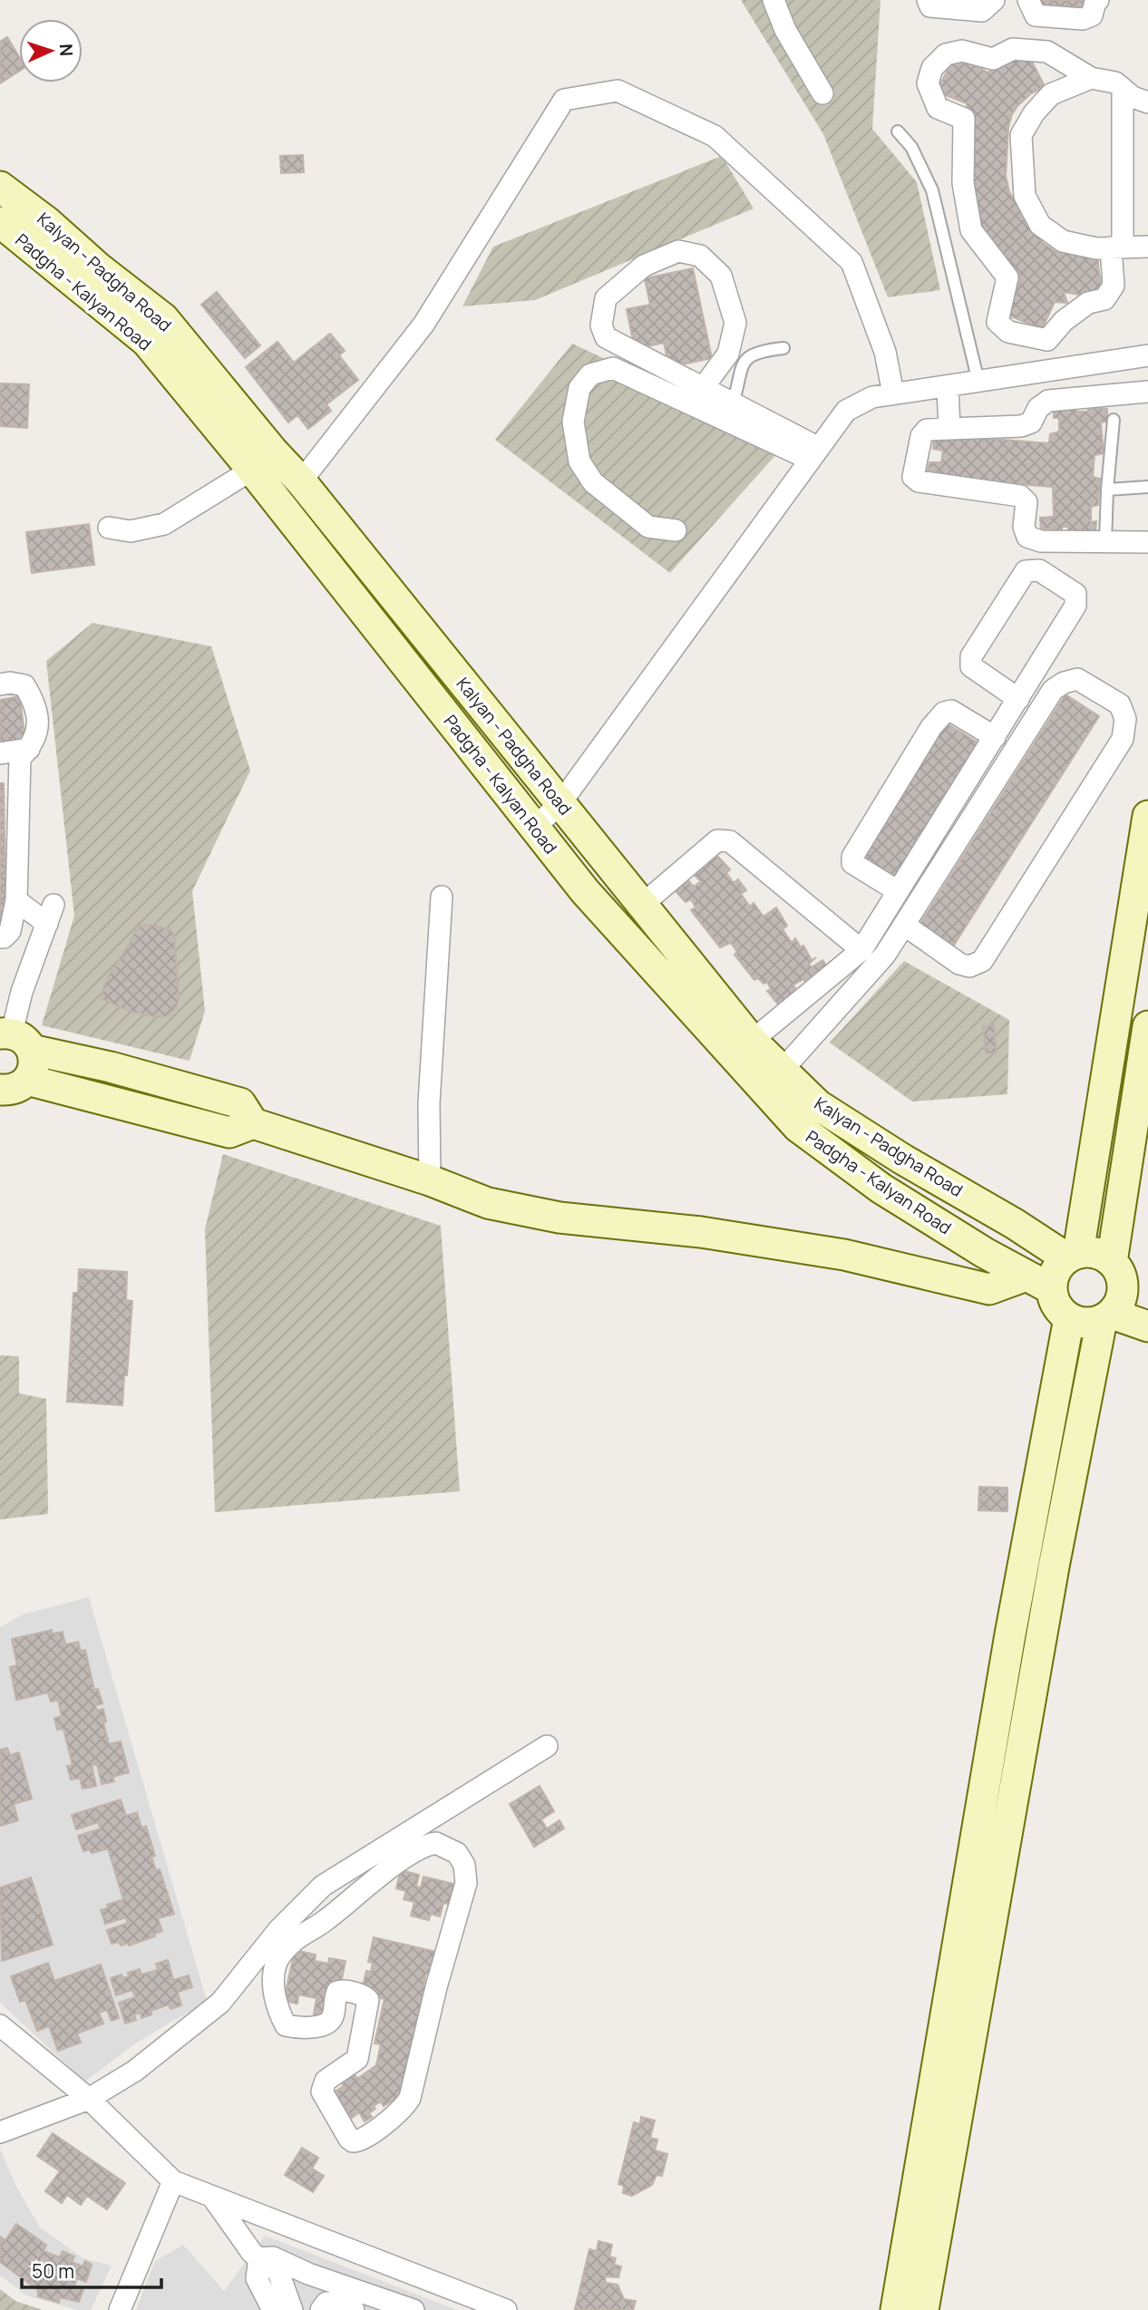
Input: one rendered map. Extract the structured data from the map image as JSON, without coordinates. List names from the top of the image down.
{
  "streets": {
    "street": ["Kalyan - Padgha Road", "Padgha - Kalyan Road"]
  },
  "crossings": [
    ["Kalyan - Padgha Road", "Padgha - Kalyan Road"]
  ],
  "scale_bar": "50 m",
  "north": "right"
}
